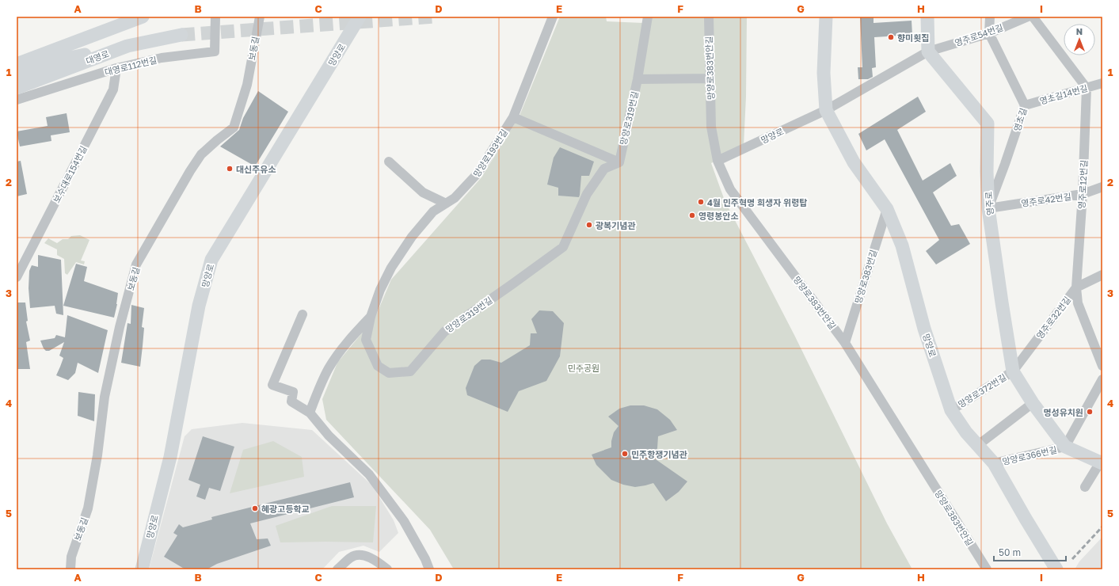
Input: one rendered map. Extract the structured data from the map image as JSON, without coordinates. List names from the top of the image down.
{
  "streets": {
    "main road": ["망양로", "대영로", "영주로"],
    "street": [
      "영주로54번길",
      "보동길",
      "대영로112번길",
      "망양로383번안길",
      "영초길14번길",
      "망양로319번길",
      "영초길",
      "망양로193번길",
      "보수대로154번길",
      "영주로12번길",
      "영주로42번길",
      "망양로383번길",
      "영주로32번길",
      "망양로372번길",
      "망양로366번길"
    ]
  },
  "crossings": [
    ["영주로54번길", "망양로"],
    ["영주로54번길", "영초길"],
    ["영주로54번길", "영주로"],
    ["망양로", "망양로383번안길"],
    ["망양로", "망양로383번길"],
    ["망양로", "망양로372번길"],
    ["망양로", "망양로366번길"],
    ["대영로112번길", "보수대로154번길"],
    ["망양로383번안길", "망양로383번길"],
    ["영초길14번길", "영초길"],
    ["영초길14번길", "영주로12번길"],
    ["망양로319번길", "망양로193번길"],
    ["영초길", "영주로42번길"],
    ["영초길", "영주로"],
    ["영주로12번길", "영주로42번길"],
    ["영주로12번길", "영주로32번길"],
    ["영주로42번길", "영주로"],
    ["영주로", "영주로32번길"],
    ["영주로", "망양로372번길"],
    ["영주로", "망양로366번길"],
    ["영주로32번길", "망양로372번길"]
  ],
  "parks": ["민주공원"],
  "places": [
    "향미횟집",
    "대신주유소",
    "4월 민주혁명 희생자 위령탑",
    "영령봉안소",
    "광복기념관",
    "명성유치원",
    "민주항쟁기념관",
    "혜광고등학교"
  ],
  "scale_bar": "50 m",
  "north": "top",
  "grid": {
    "columns": [
      "A",
      "B",
      "C",
      "D",
      "E",
      "F",
      "G",
      "H",
      "I"
    ],
    "rows": [
      "1",
      "2",
      "3",
      "4",
      "5"
    ]
  }
}
